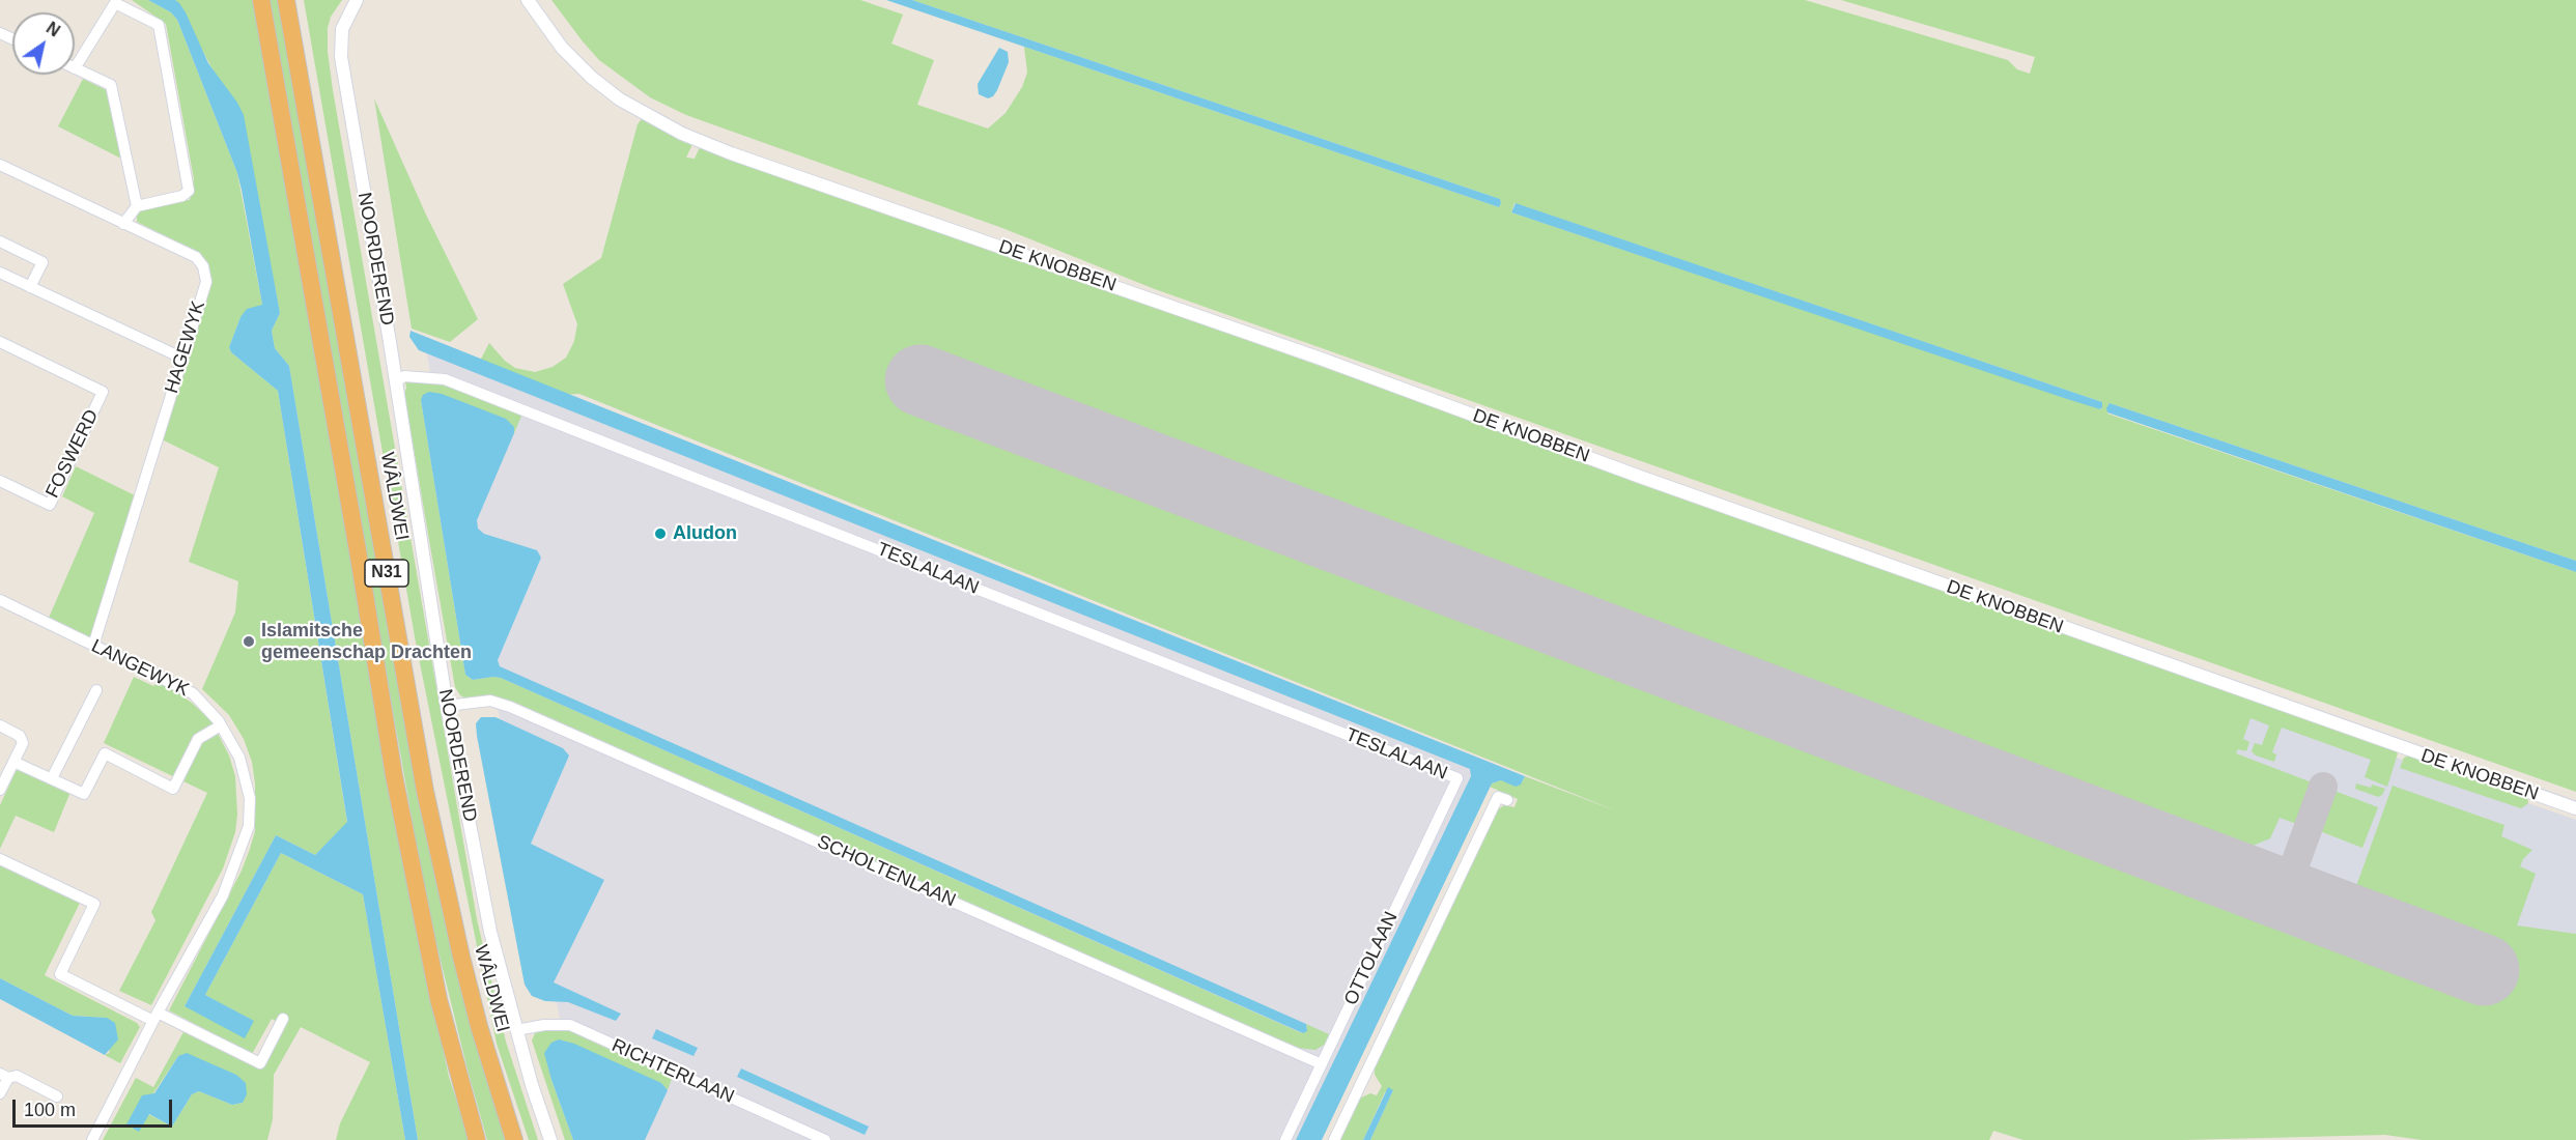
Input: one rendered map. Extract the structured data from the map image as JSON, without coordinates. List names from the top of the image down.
{
  "streets": {
    "highway": ["WÂLDWEI", "N31"],
    "street": [
      "NOORDEREND",
      "DE KNOBBEN",
      "HAGEWYK",
      "FOSWERD",
      "TESLALAAN",
      "LANGEWYK",
      "SCHOLTENLAAN",
      "OTTOLAAN",
      "RICHTERLAAN"
    ]
  },
  "crossings": [
    ["NOORDEREND", "TESLALAAN"],
    ["NOORDEREND", "SCHOLTENLAAN"],
    ["NOORDEREND", "RICHTERLAAN"],
    ["HAGEWYK", "LANGEWYK"],
    ["TESLALAAN", "OTTOLAAN"],
    ["SCHOLTENLAAN", "OTTOLAAN"]
  ],
  "places": ["Aludon", "Islamitsche gemeenschap Drachten"],
  "scale_bar": "100 m",
  "north": "top right"
}
